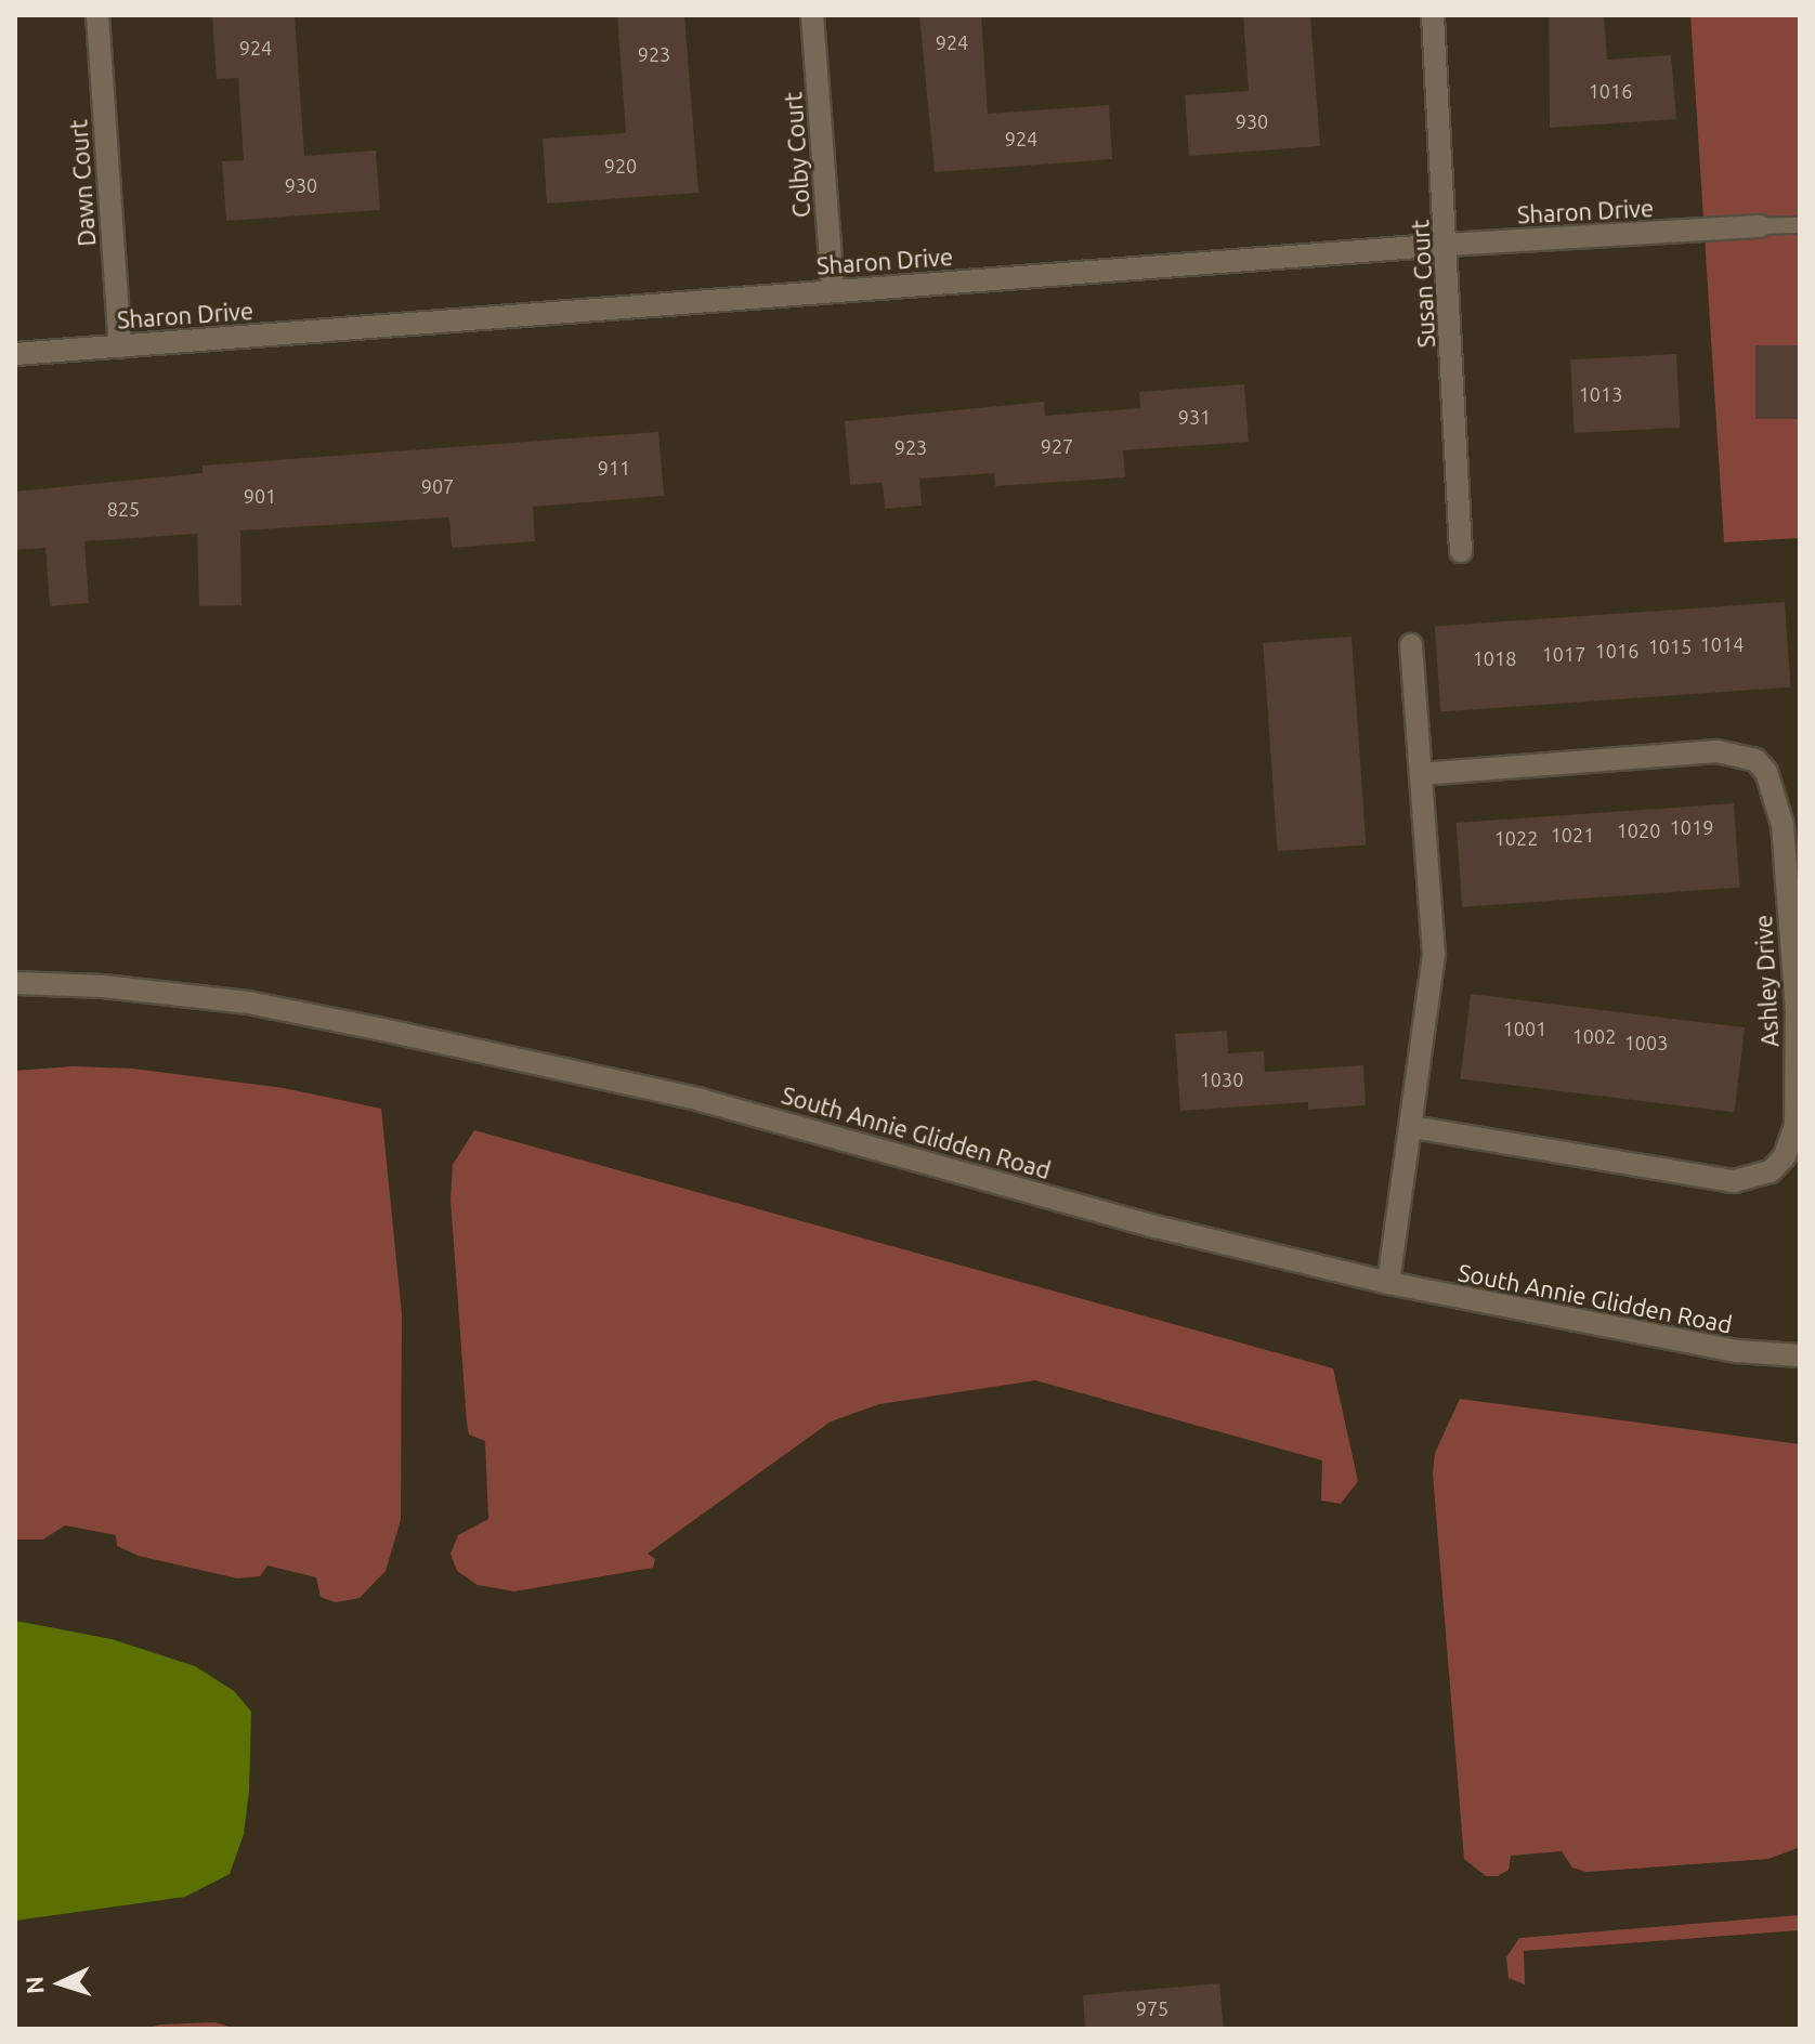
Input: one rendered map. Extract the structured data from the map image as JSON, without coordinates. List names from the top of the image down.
{
  "streets": {
    "street": [
      "Colby Court",
      "Dawn Court",
      "Sharon Drive",
      "Susan Court",
      "Ashley Drive",
      "South Annie Glidden Road"
    ]
  },
  "crossings": [
    ["Colby Court", "Sharon Drive"],
    ["Dawn Court", "Sharon Drive"],
    ["Sharon Drive", "Susan Court"]
  ],
  "house_numbers": [
    "924",
    "924",
    "923",
    "1016",
    "930",
    "924",
    "920",
    "930",
    "1013",
    "931",
    "927",
    "923",
    "911",
    "907",
    "901",
    "825",
    "1014",
    "1015",
    "1016",
    "1017",
    "1018",
    "1019",
    "1020",
    "1021",
    "1022",
    "1001",
    "1002",
    "1003",
    "1030",
    "975"
  ],
  "north": "left"
}
